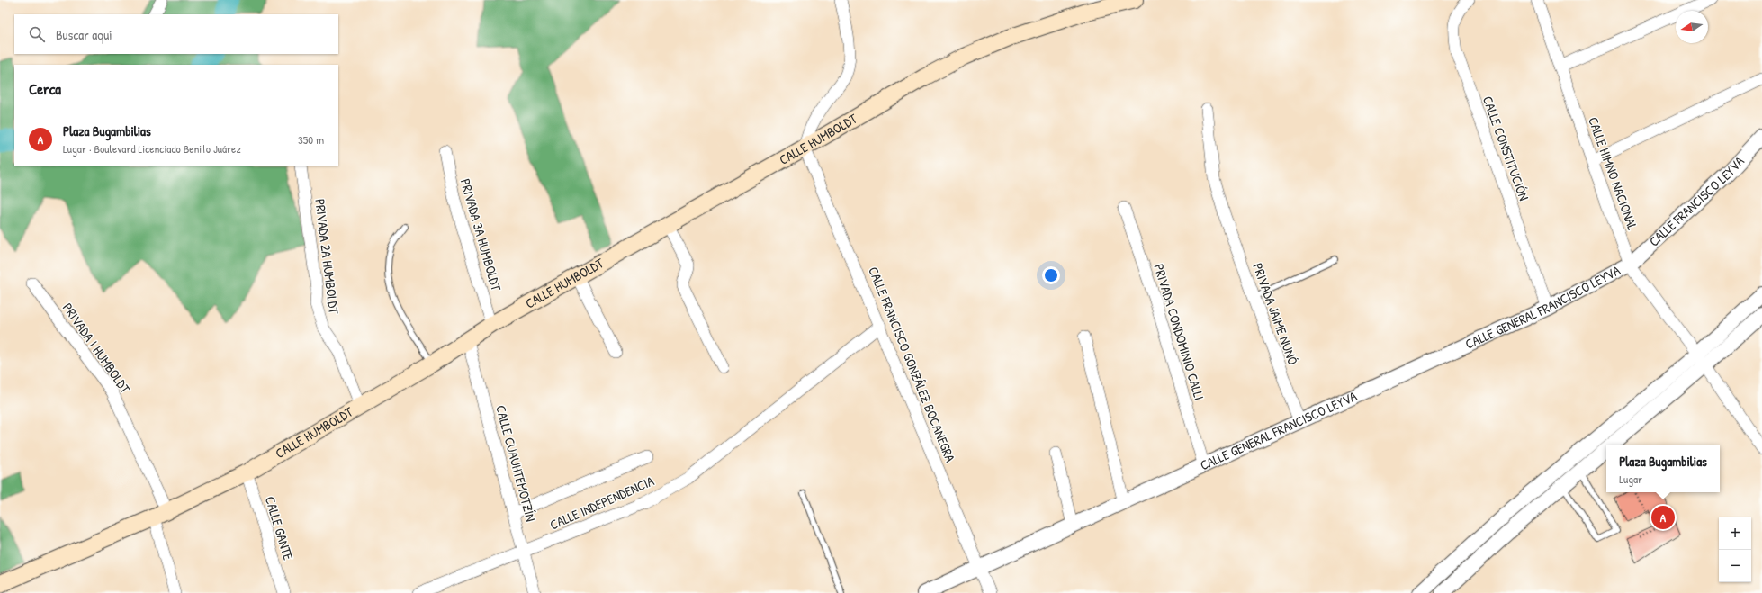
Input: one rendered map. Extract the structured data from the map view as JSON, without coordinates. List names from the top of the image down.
{
  "streets": {
    "main road": ["CALLE HUMBOLDT"],
    "street": [
      "CALLE CONSTITUCIÓN",
      "CALLE HIMNO NACIONAL",
      "CALLE FRANCISCO LEYVA",
      "PRIVADA 3A HUMBOLDT",
      "PRIVADA 2A HUMBOLDT",
      "CALLE GENERAL FRANCISCO LEYVA",
      "PRIVADA JAIME NUNÓ",
      "PRIVADA CONDOMINIO CALLI",
      "PRIVADA I HUMBOLDT",
      "CALLE FRANCISCO GONZÁLEZ BOCANEGRA",
      "CALLE CUAUHTEMOTZÍN",
      "CALLE INDEPENDENCIA",
      "CALLE GANTE"
    ]
  },
  "crossings": [
    ["CALLE HUMBOLDT", "PRIVADA 3A HUMBOLDT"],
    ["CALLE HUMBOLDT", "PRIVADA 2A HUMBOLDT"],
    ["CALLE HUMBOLDT", "PRIVADA I HUMBOLDT"],
    ["CALLE HUMBOLDT", "CALLE FRANCISCO GONZÁLEZ BOCANEGRA"],
    ["CALLE HUMBOLDT", "CALLE CUAUHTEMOTZÍN"],
    ["CALLE HUMBOLDT", "CALLE GANTE"],
    ["CALLE CONSTITUCIÓN", "CALLE GENERAL FRANCISCO LEYVA"],
    ["CALLE HIMNO NACIONAL", "CALLE FRANCISCO LEYVA"],
    ["CALLE HIMNO NACIONAL", "CALLE GENERAL FRANCISCO LEYVA"],
    ["CALLE FRANCISCO LEYVA", "CALLE GENERAL FRANCISCO LEYVA"],
    ["CALLE GENERAL FRANCISCO LEYVA", "PRIVADA JAIME NUNÓ"],
    ["CALLE GENERAL FRANCISCO LEYVA", "PRIVADA CONDOMINIO CALLI"],
    ["CALLE GENERAL FRANCISCO LEYVA", "CALLE FRANCISCO GONZÁLEZ BOCANEGRA"],
    ["CALLE FRANCISCO GONZÁLEZ BOCANEGRA", "CALLE INDEPENDENCIA"],
    ["CALLE CUAUHTEMOTZÍN", "CALLE INDEPENDENCIA"]
  ],
  "north": "left",
  "page": {
    "search": "Buscar aquí",
    "heading": "Cerca",
    "list": [
      {
        "mark": "A",
        "name": "Plaza Bugambilias",
        "note": "Lugar · Boulevard Licenciado Benito Juárez",
        "value": "350 m"
      }
    ],
    "popup": ["Plaza Bugambilias", "Lugar"],
    "pins": "A",
    "map_buttons": ["+", "−"]
  }
}
